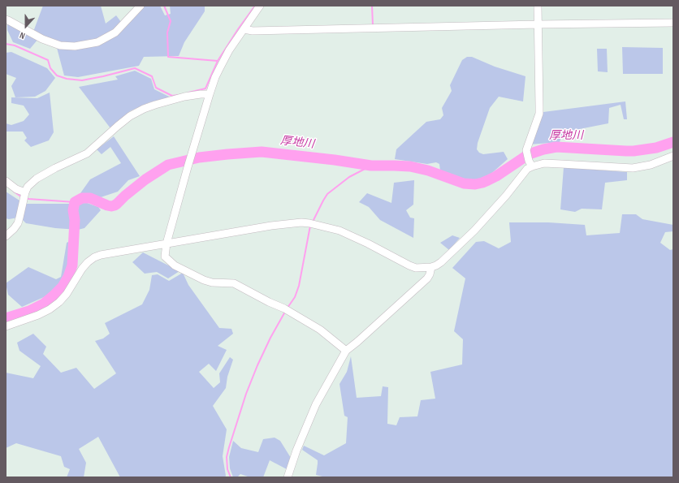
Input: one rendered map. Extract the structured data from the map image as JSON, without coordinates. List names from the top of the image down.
{
  "water": ["厚地川"],
  "north": "bottom"
}
